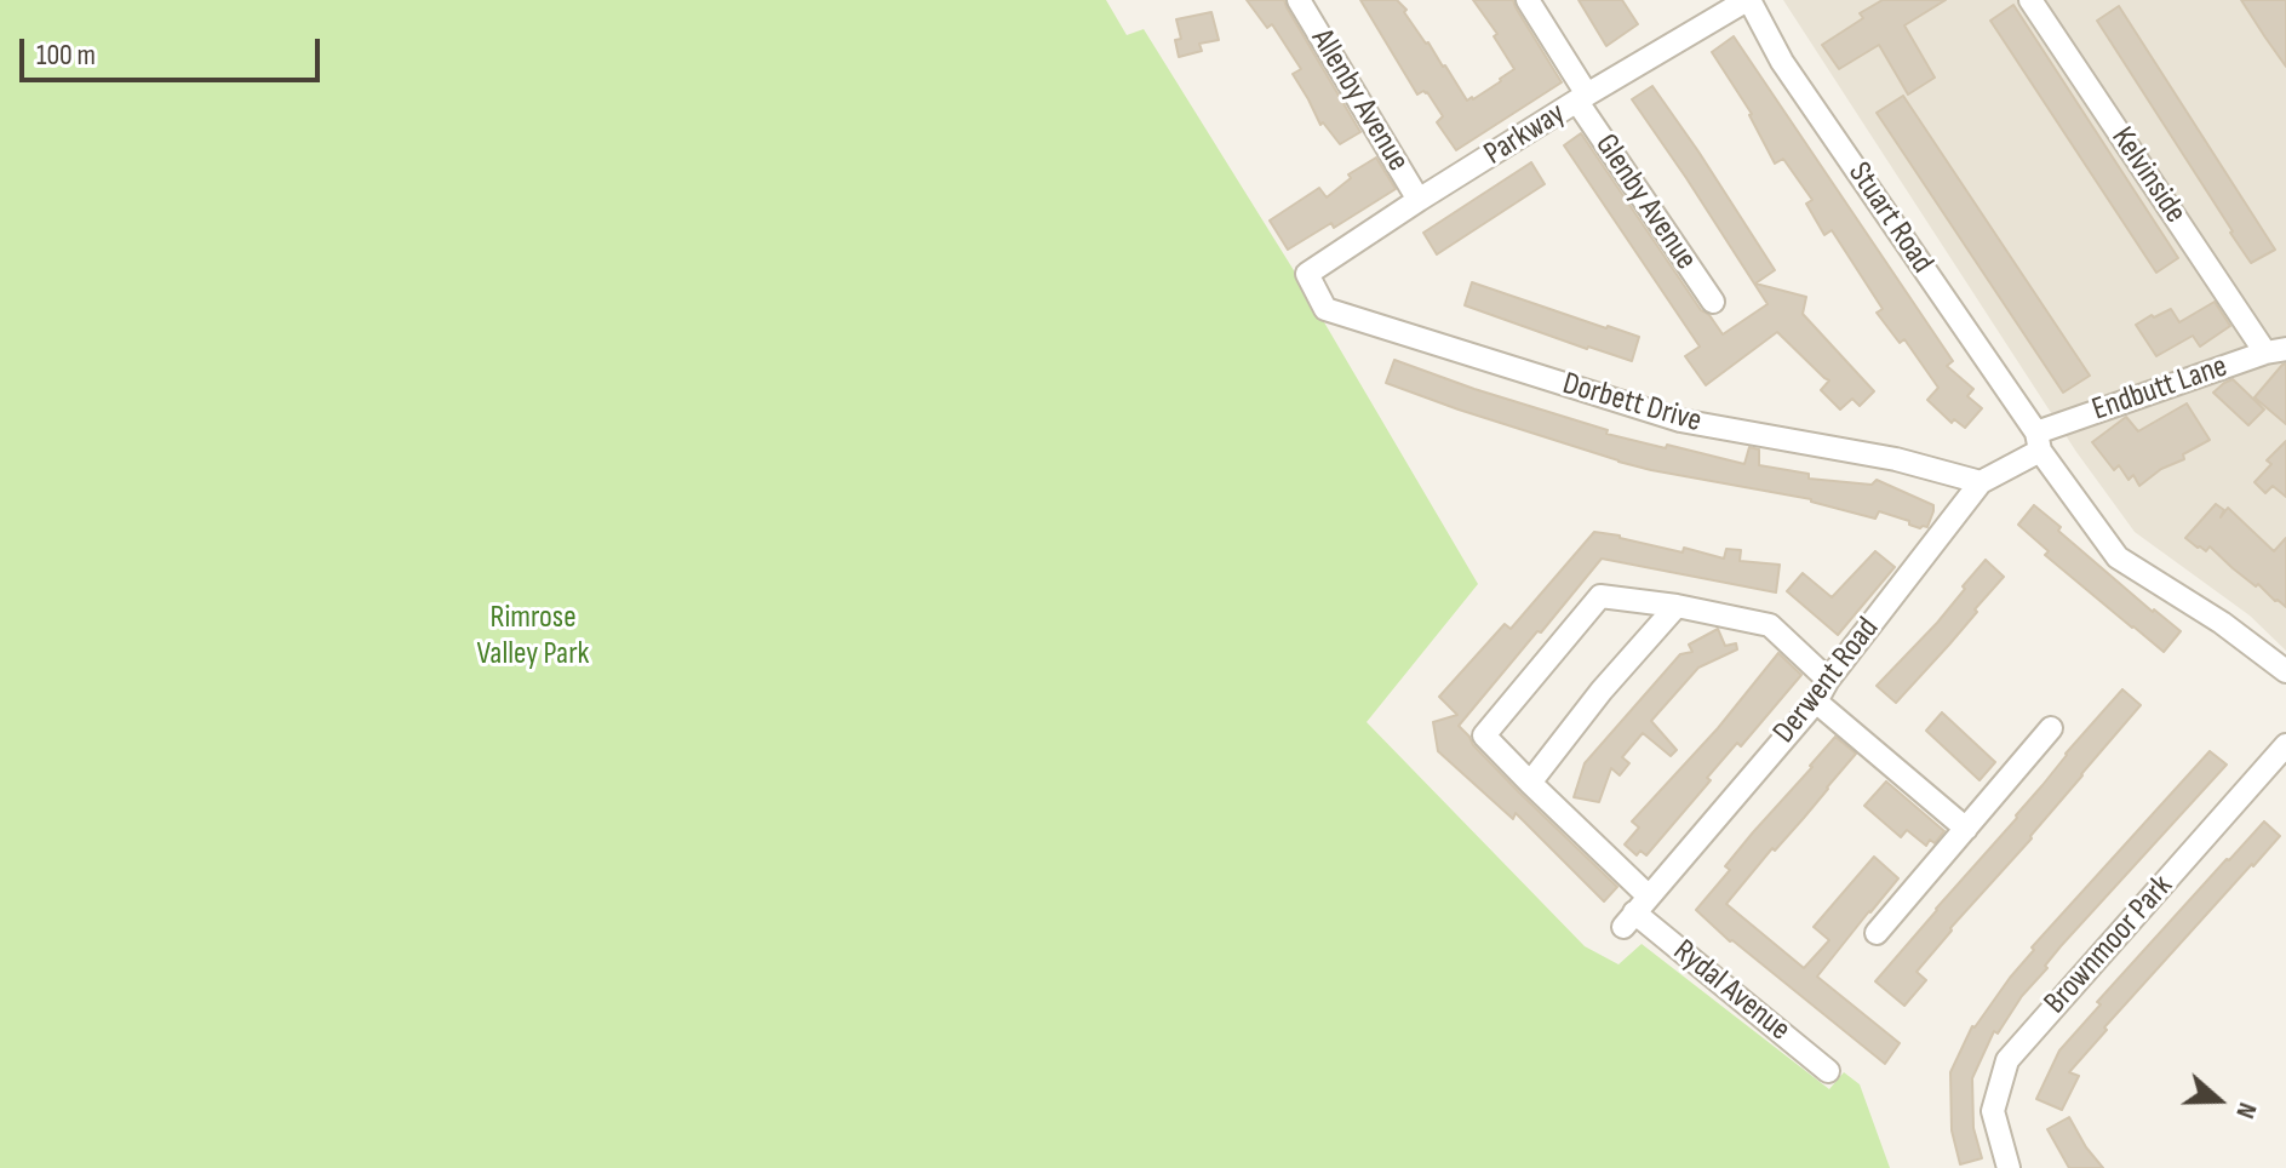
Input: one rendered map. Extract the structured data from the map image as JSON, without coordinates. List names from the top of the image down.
{
  "streets": {
    "street": [
      "Allenby Avenue",
      "Parkway",
      "Kelvinside",
      "Glenby Avenue",
      "Stuart Road",
      "Endbutt Lane",
      "Dorbett Drive",
      "Derwent Road",
      "Brownmoor Park",
      "Rydal Avenue"
    ]
  },
  "crossings": [
    ["Allenby Avenue", "Parkway"],
    ["Parkway", "Glenby Avenue"],
    ["Parkway", "Stuart Road"],
    ["Parkway", "Dorbett Drive"],
    ["Kelvinside", "Endbutt Lane"],
    ["Stuart Road", "Endbutt Lane"],
    ["Stuart Road", "Derwent Road"],
    ["Endbutt Lane", "Derwent Road"],
    ["Dorbett Drive", "Derwent Road"],
    ["Derwent Road", "Rydal Avenue"]
  ],
  "parks": ["Rimrose Valley Park"],
  "scale_bar": "100 m",
  "north": "right"
}
